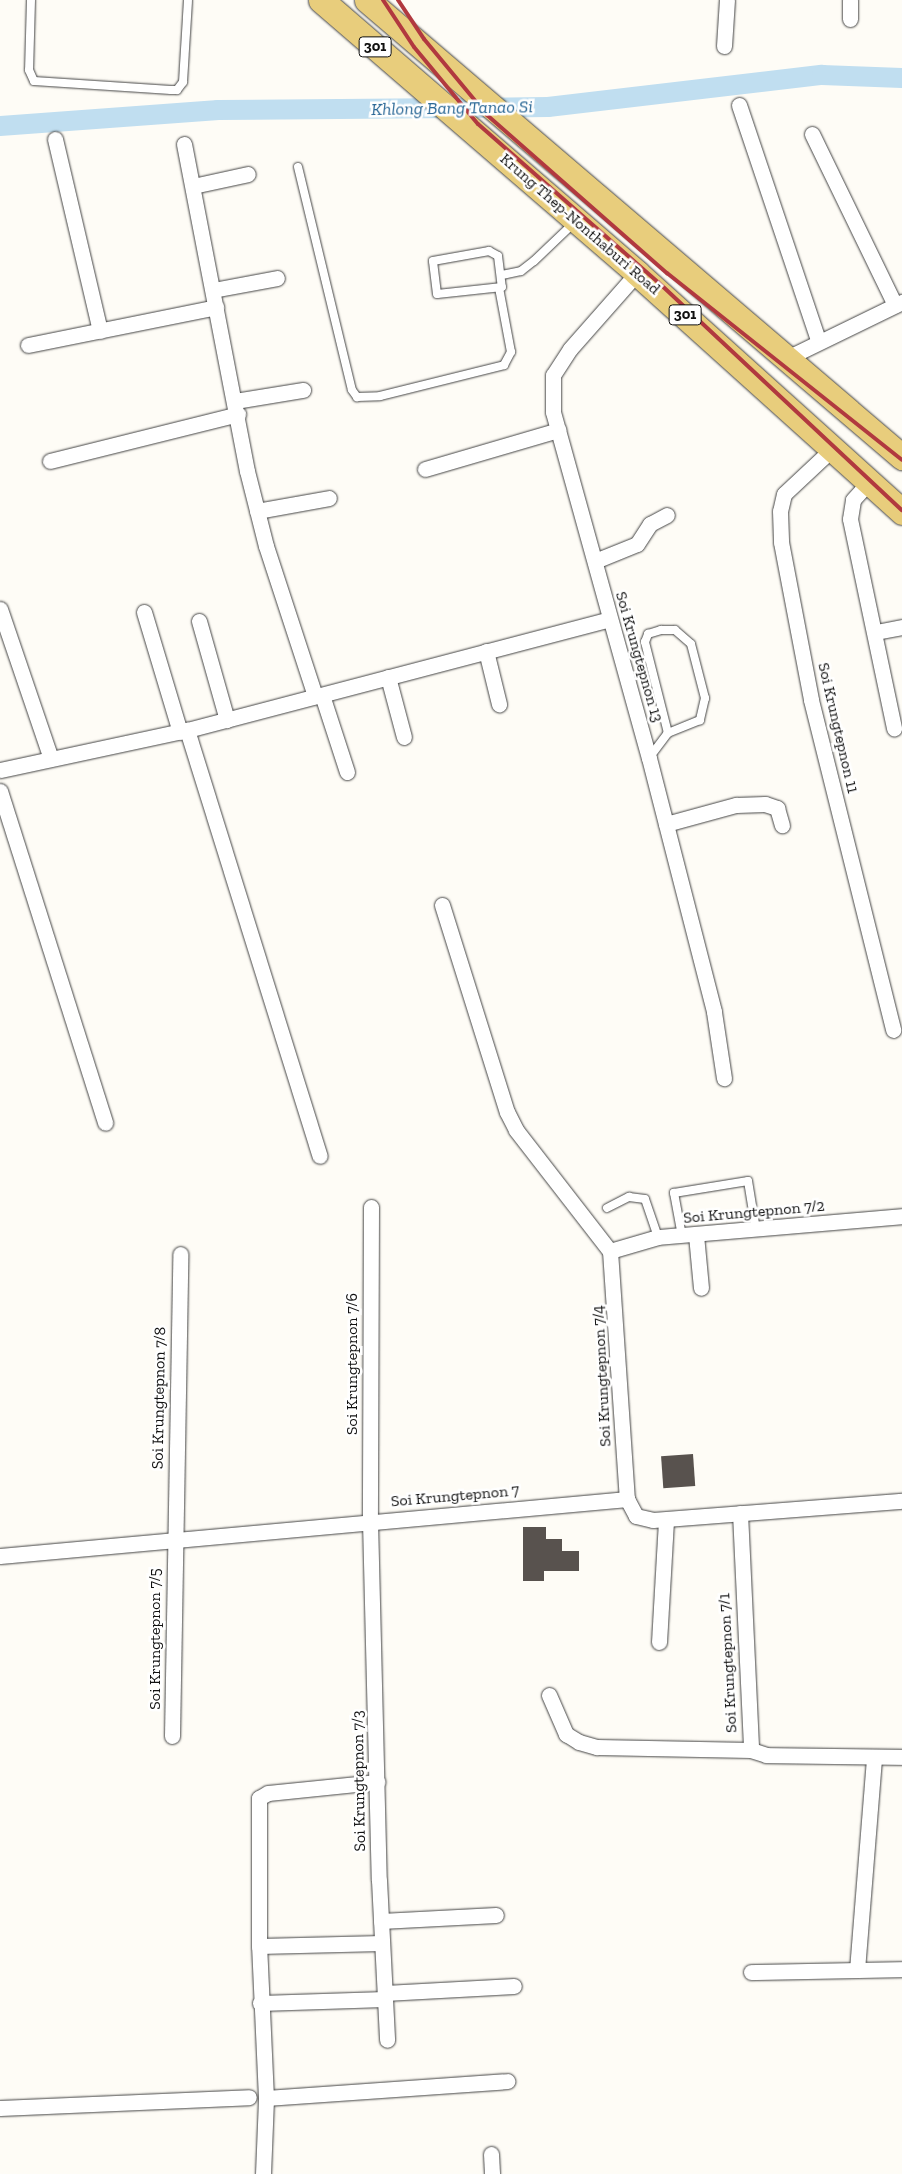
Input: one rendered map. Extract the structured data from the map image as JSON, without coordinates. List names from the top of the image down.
{
  "streets": {
    "main road": ["301", "Krung Thep-Nonthaburi Road"],
    "street": [
      "Soi Krungtepnon 13",
      "Soi Krungtepnon 11",
      "Soi Krungtepnon 7/2",
      "Soi Krungtepnon 7/6",
      "Soi Krungtepnon 7/4",
      "Soi Krungtepnon 7/8",
      "Soi Krungtepnon 7",
      "Soi Krungtepnon 7/5",
      "Soi Krungtepnon 7/1",
      "Soi Krungtepnon 7/3"
    ]
  },
  "crossings": [
    ["Krung Thep-Nonthaburi Road", "Soi Krungtepnon 13"],
    ["Krung Thep-Nonthaburi Road", "Soi Krungtepnon 11"],
    ["Soi Krungtepnon 7/2", "Soi Krungtepnon 7/4"],
    ["Soi Krungtepnon 7/6", "Soi Krungtepnon 7"],
    ["Soi Krungtepnon 7/6", "Soi Krungtepnon 7/3"],
    ["Soi Krungtepnon 7/4", "Soi Krungtepnon 7"],
    ["Soi Krungtepnon 7/8", "Soi Krungtepnon 7"],
    ["Soi Krungtepnon 7/8", "Soi Krungtepnon 7/5"],
    ["Soi Krungtepnon 7", "Soi Krungtepnon 7/5"],
    ["Soi Krungtepnon 7", "Soi Krungtepnon 7/3"]
  ],
  "water": ["Khlong Bang Tanao Si"]
}
